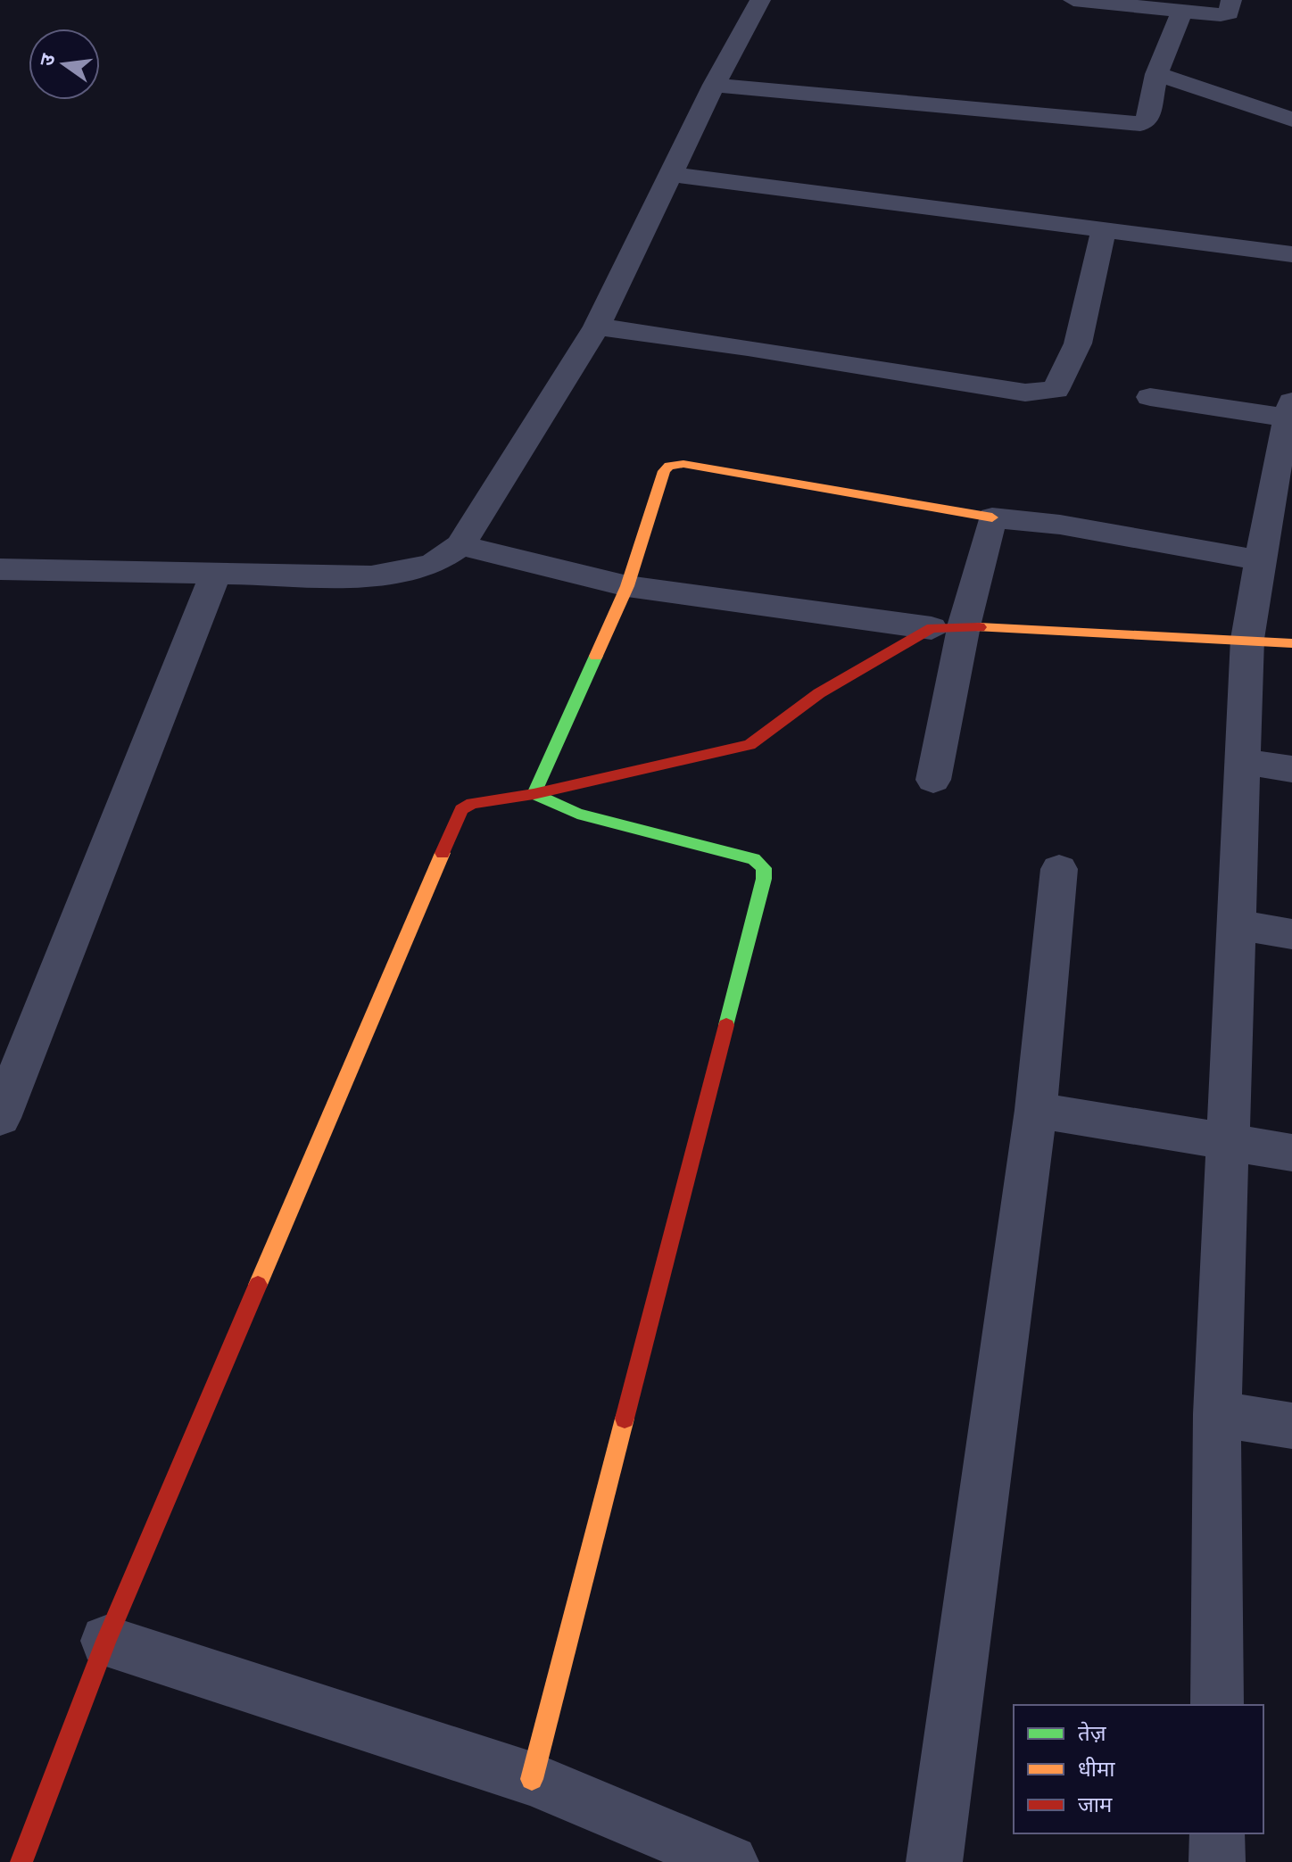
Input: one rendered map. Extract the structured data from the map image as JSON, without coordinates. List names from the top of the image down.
{
  "legend": ["तेज़", "धीमा", "जाम"],
  "north": "left"
}
